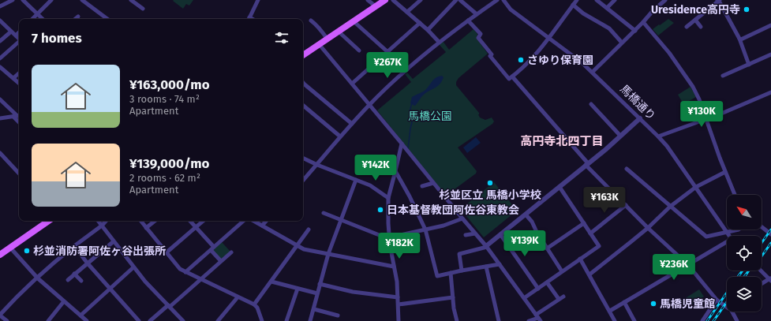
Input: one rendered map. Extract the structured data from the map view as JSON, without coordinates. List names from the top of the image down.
{
  "streets": {
    "street": ["馬橋通り"]
  },
  "districts": ["高円寺北四丁目"],
  "parks": ["馬橋公園"],
  "places": [
    "Uresidence高円寺",
    "さゆり保育園",
    "杉並区立 馬橋小学校",
    "日本基督教団阿佐谷東教会",
    "杉並消防署阿佐ヶ谷出張所",
    "馬橋児童館"
  ],
  "north": "top left",
  "page": {
    "heading": "7 homes",
    "price": [
      "¥267K",
      "¥130K",
      "¥142K",
      "¥163K",
      "¥139K",
      "¥182K",
      "¥236K"
    ],
    "list": [
      {
        "name": "¥163,000/mo",
        "note": "3 rooms · 74 m² · Apartment"
      },
      {
        "name": "¥139,000/mo",
        "note": "2 rooms · 62 m² · Apartment"
      }
    ]
  }
}
